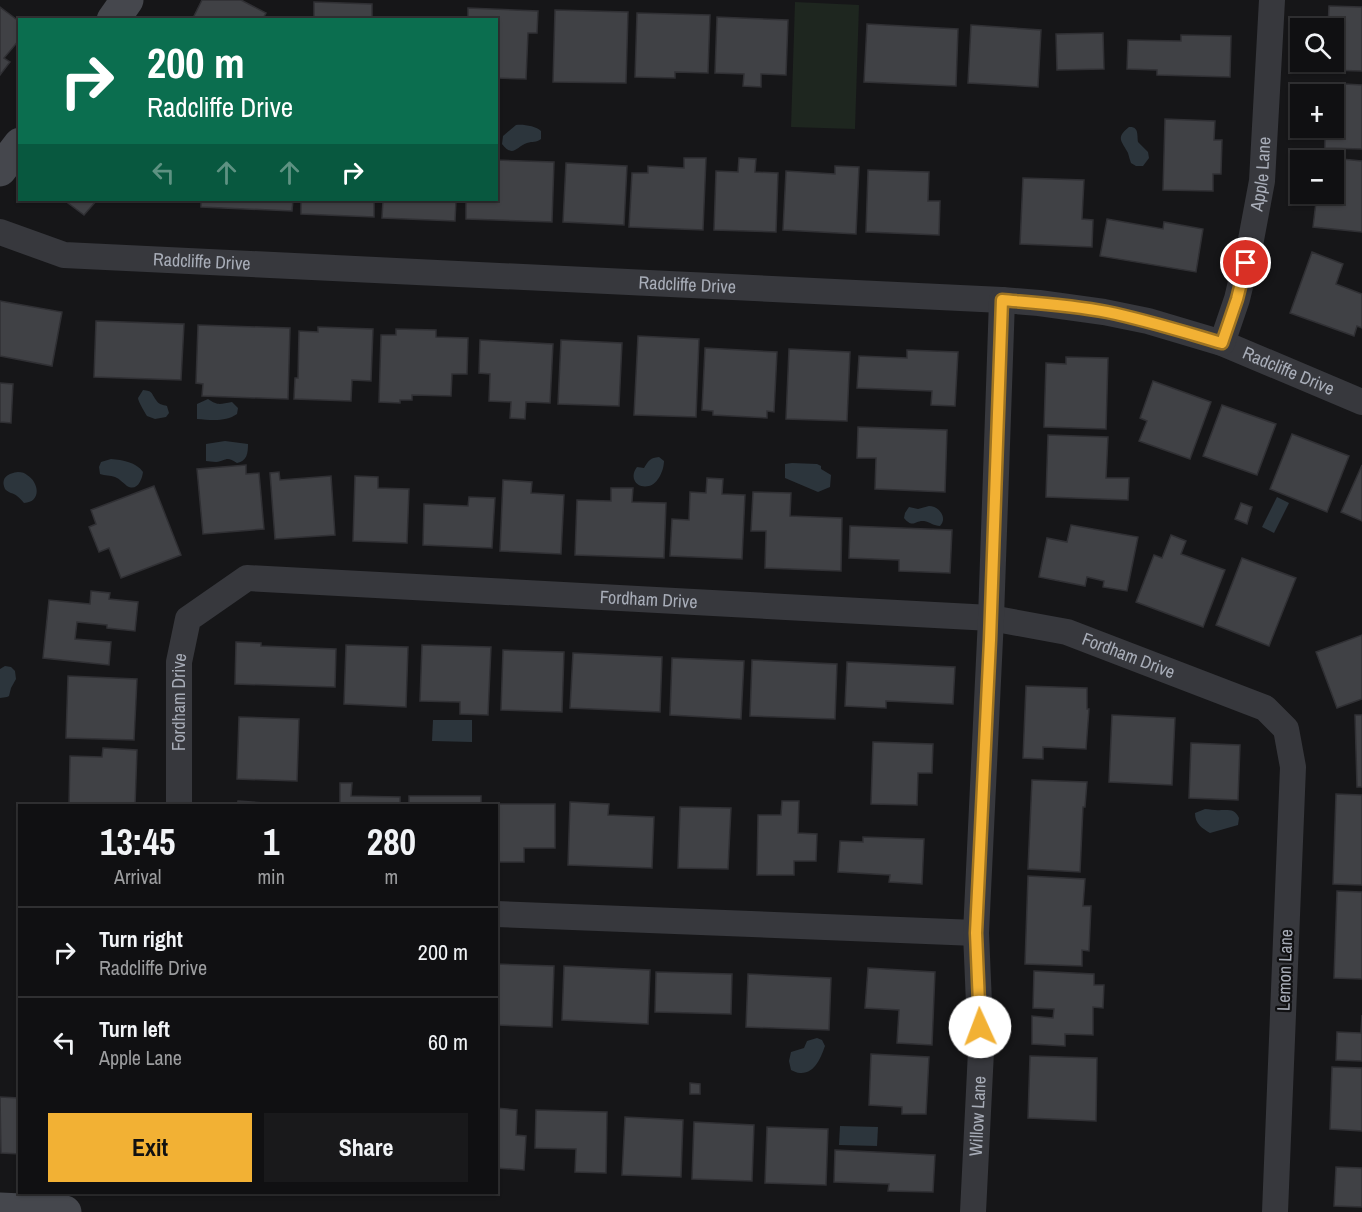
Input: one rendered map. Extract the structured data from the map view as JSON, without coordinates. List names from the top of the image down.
{
  "streets": {
    "street": [
      "Apple Lane",
      "Radcliffe Drive",
      "Fordham Drive",
      "Lemon Lane",
      "Willow Lane"
    ]
  },
  "crossings": [
    ["Apple Lane", "Radcliffe Drive"],
    ["Radcliffe Drive", "Willow Lane"],
    ["Fordham Drive", "Lemon Lane"],
    ["Fordham Drive", "Willow Lane"]
  ],
  "page": {
    "map_buttons": ["+", "−"],
    "turn": ["200 m", "Radcliffe Drive"],
    "eta": [
      "13:45",
      "Arrival",
      "1",
      "min",
      "280",
      "m"
    ],
    "list": [
      {
        "name": "Turn right",
        "note": "Radcliffe Drive",
        "value": "200 m"
      },
      {
        "name": "Turn left",
        "note": "Apple Lane",
        "value": "60 m"
      }
    ],
    "buttons": ["Exit", "Share"]
  }
}
